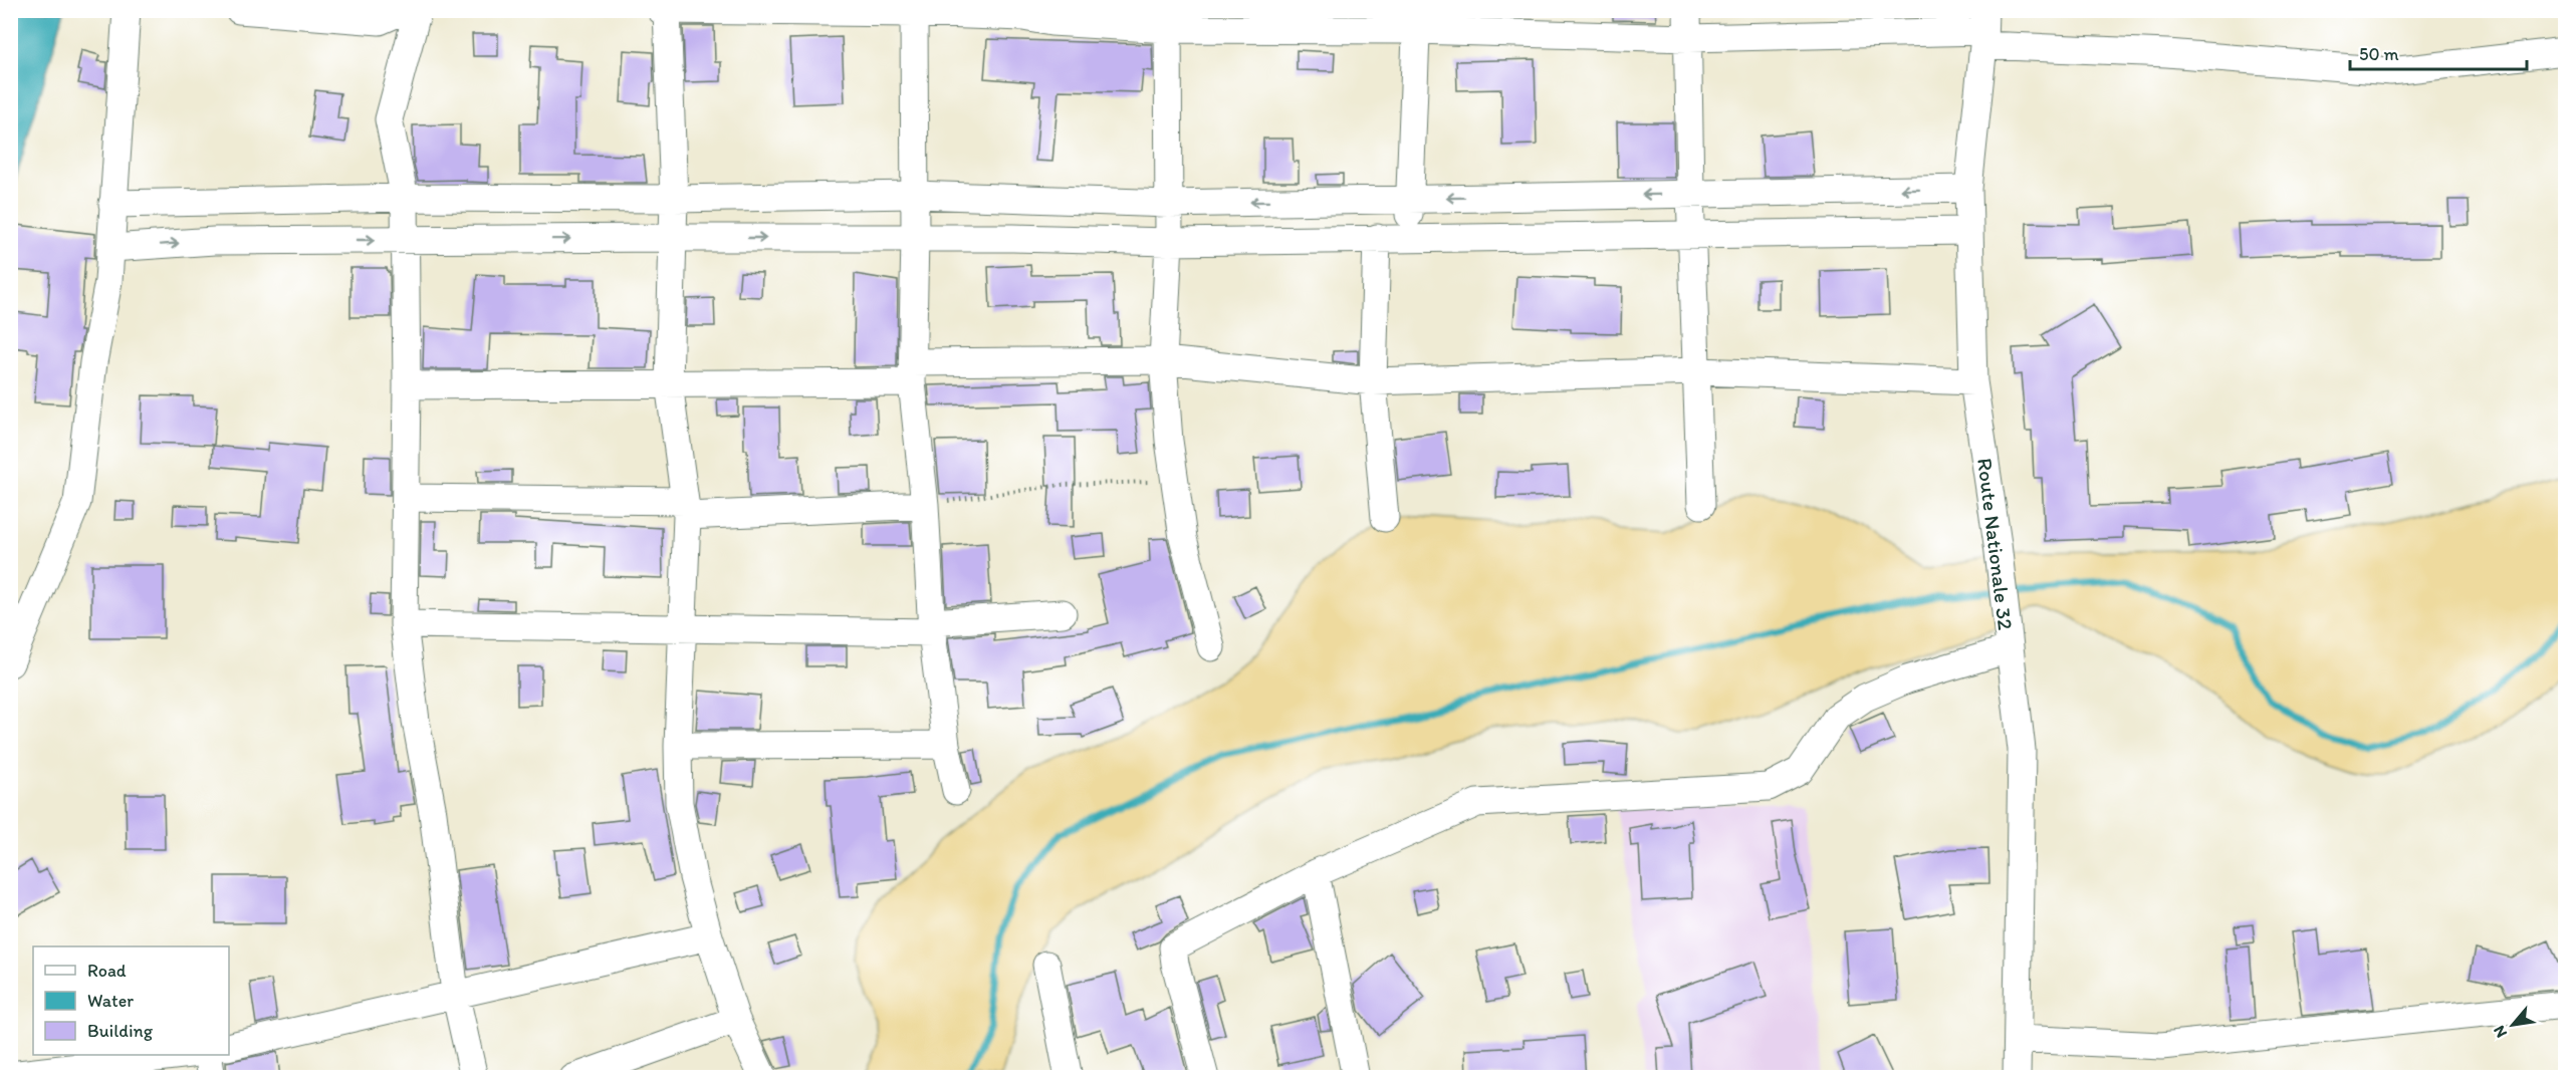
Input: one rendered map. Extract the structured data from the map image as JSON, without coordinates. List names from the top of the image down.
{
  "streets": {
    "street": ["Route Nationale 32"]
  },
  "legend": ["Road", "Water", "Building"],
  "scale_bar": "50 m",
  "north": "bottom left"
}
